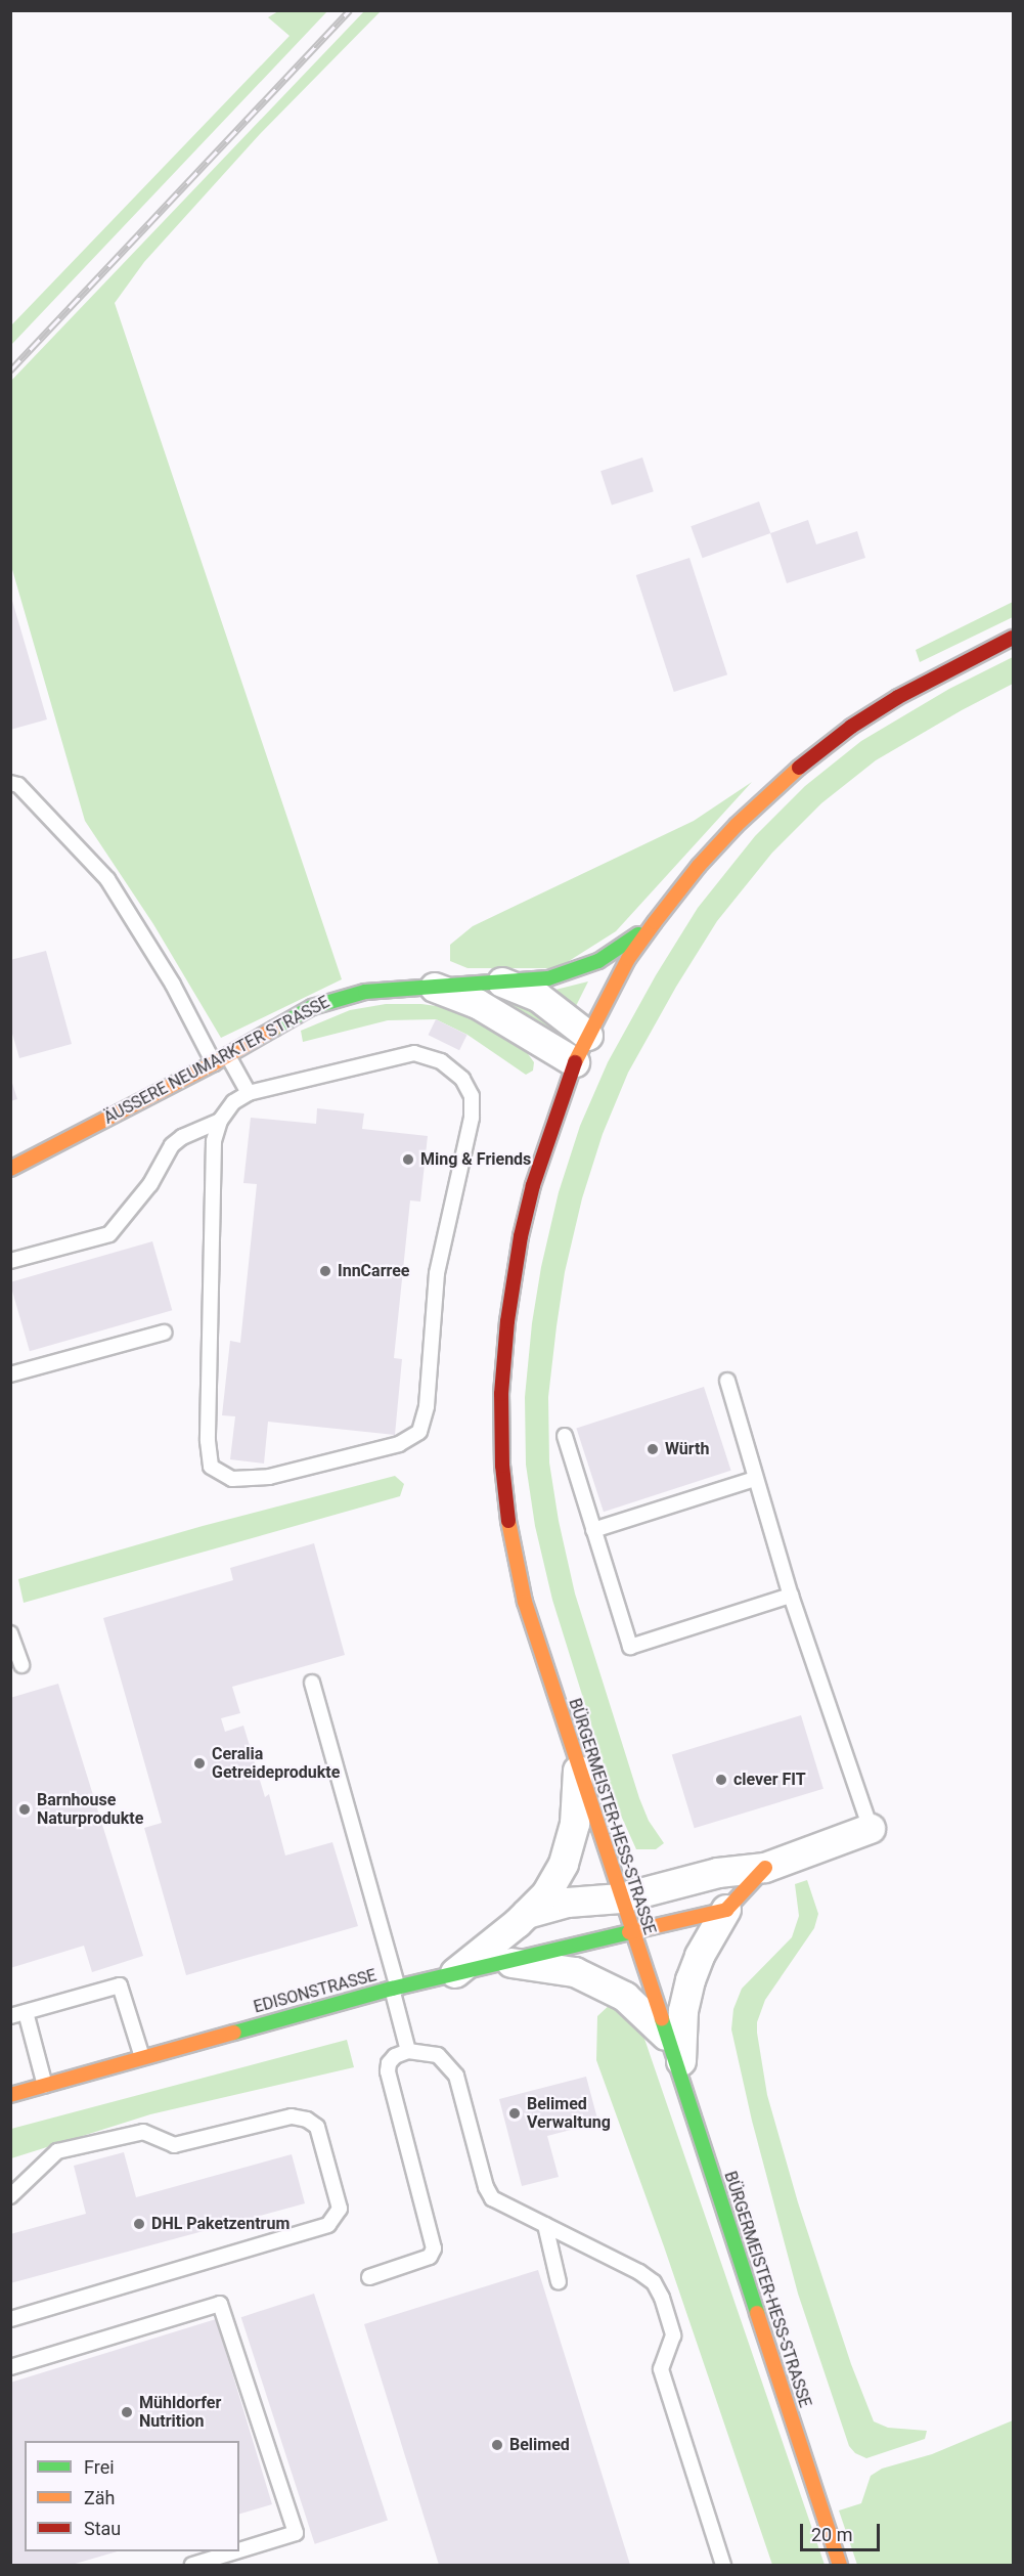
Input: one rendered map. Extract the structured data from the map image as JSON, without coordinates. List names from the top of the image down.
{
  "streets": {
    "main road": ["ÄUSSERE NEUMARKTER STRASSE", "BÜRGERMEISTER-HESS-STRASSE", "EDISONSTRASSE"]
  },
  "crossings": [
    ["ÄUSSERE NEUMARKTER STRASSE", "BÜRGERMEISTER-HESS-STRASSE"],
    ["BÜRGERMEISTER-HESS-STRASSE", "EDISONSTRASSE"]
  ],
  "places": [
    "Ming & Friends",
    "InnCarree",
    "Würth",
    "Ceralia Getreideprodukte",
    "clever FIT",
    "Barnhouse Naturprodukte",
    "Belimed Verwaltung",
    "DHL Paketzentrum",
    "Mühldorfer Nutrition",
    "Belimed"
  ],
  "legend": ["Frei", "Zäh", "Stau"],
  "scale_bar": "20 m"
}
